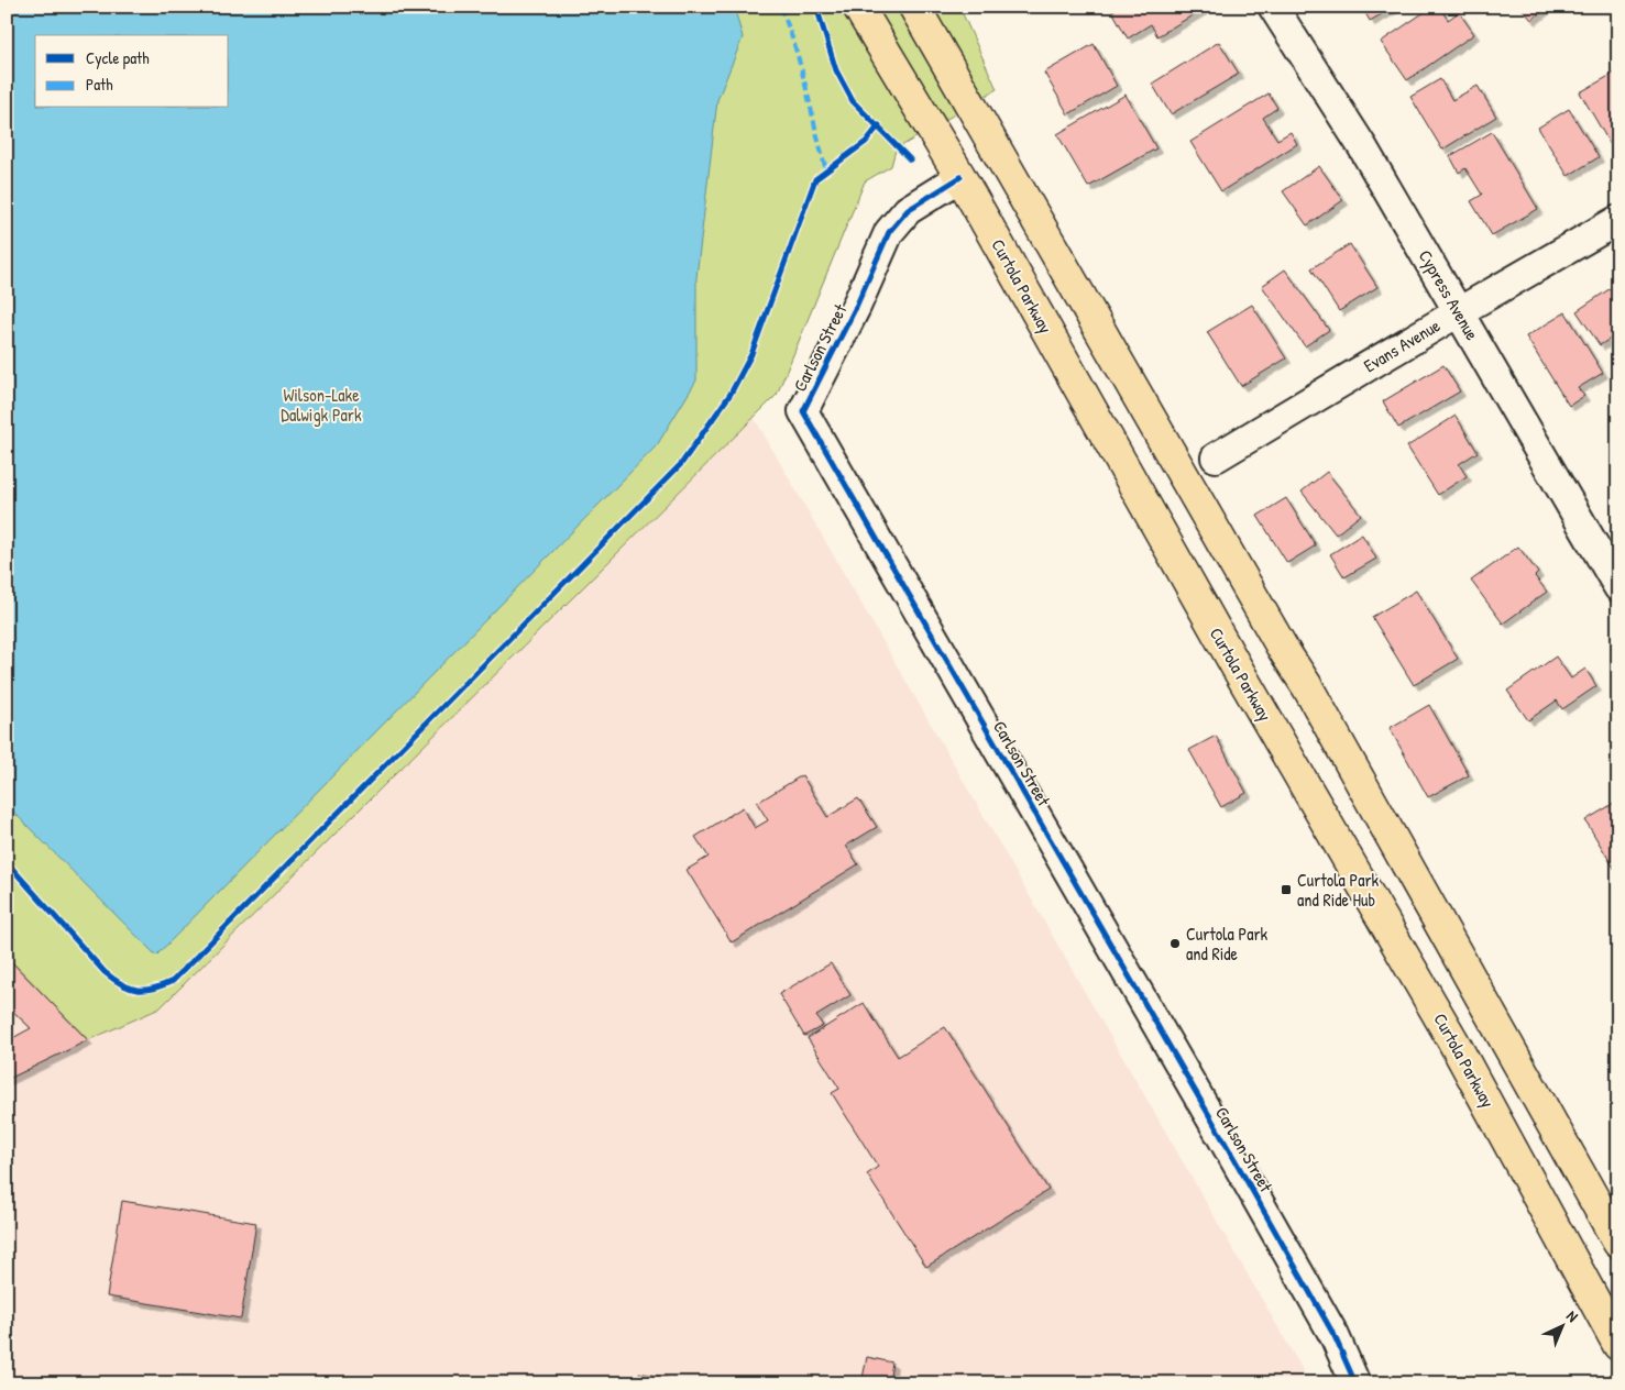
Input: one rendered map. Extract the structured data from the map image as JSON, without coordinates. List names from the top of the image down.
{
  "streets": {
    "main road": ["Curtola Parkway"],
    "street": ["Cypress Avenue", "Evans Avenue", "Carlson Street"]
  },
  "crossings": [
    ["Curtola Parkway", "Carlson Street"],
    ["Cypress Avenue", "Evans Avenue"]
  ],
  "parks": ["Wilson-Lake Dalwigk Park"],
  "places": {
    "transit": ["Curtola Park and Ride Hub"],
    "other": ["Curtola Park and Ride"]
  },
  "legend": ["Cycle path", "Path"],
  "north": "top right"
}
